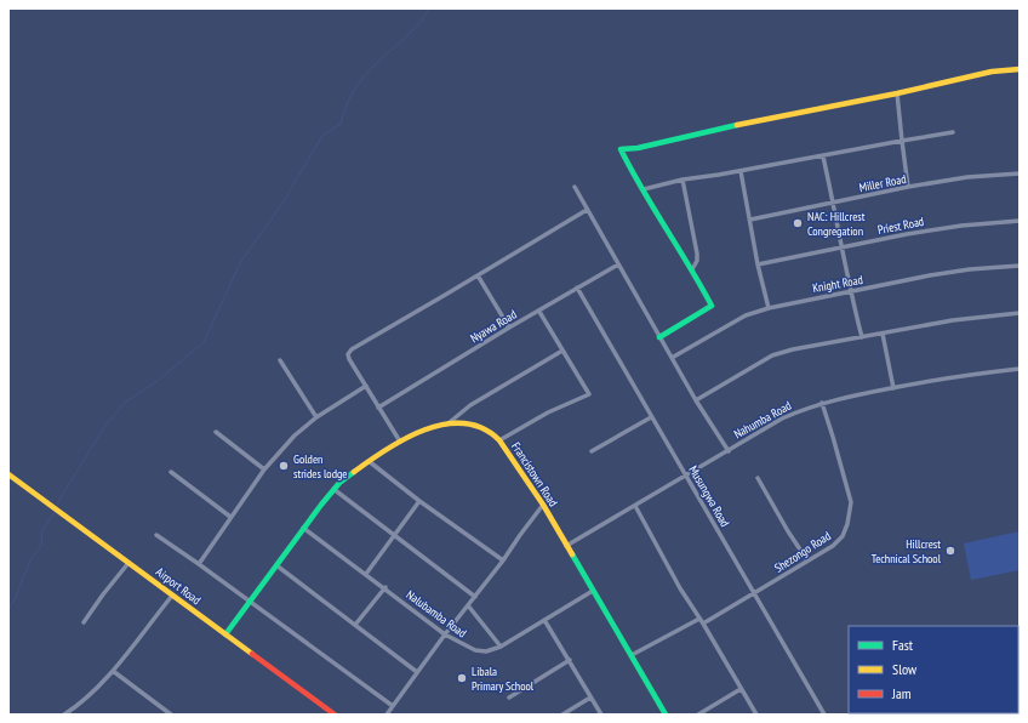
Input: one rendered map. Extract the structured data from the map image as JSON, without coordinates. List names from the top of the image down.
{
  "streets": {
    "street": [
      "Miller Road",
      "Priest Road",
      "Knight Road",
      "Nyawa Road",
      "Nahumba Road",
      "Francistown Road",
      "Musungwa Road",
      "Shezongo Road",
      "Airport Road",
      "Nalubamba Road"
    ]
  },
  "crossings": [
    ["Nyawa Road", "Musungwa Road"],
    ["Nahumba Road", "Francistown Road"],
    ["Nahumba Road", "Musungwa Road"],
    ["Nahumba Road", "Shezongo Road"],
    ["Francistown Road", "Airport Road"],
    ["Francistown Road", "Nalubamba Road"],
    ["Musungwa Road", "Shezongo Road"]
  ],
  "places": [
    "NAC: Hillcrest Congregation",
    "Golden strides lodge",
    "Hillcrest Technical School",
    "Libala Primary School"
  ],
  "legend": ["Fast", "Slow", "Jam"]
}
